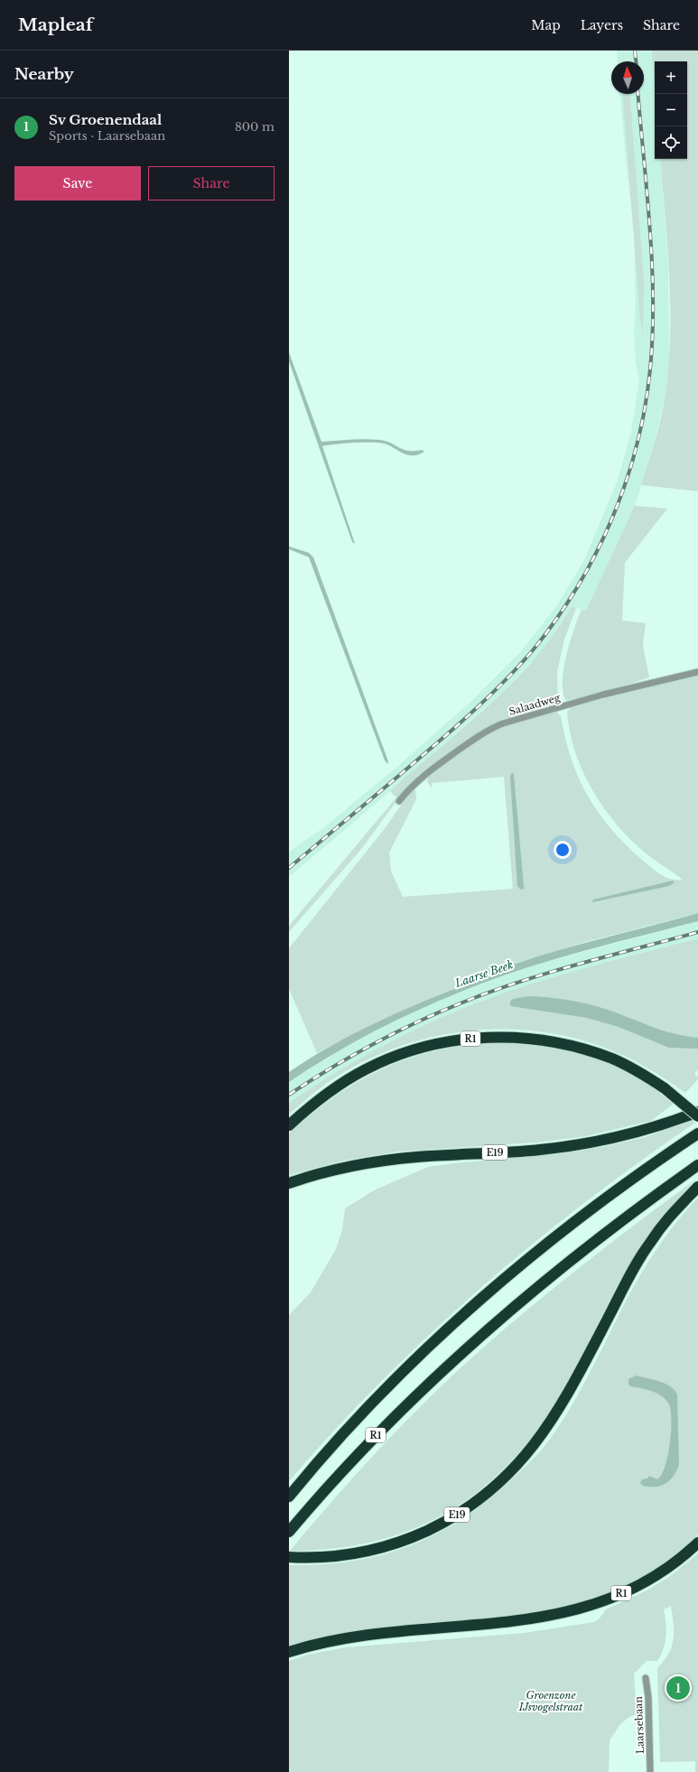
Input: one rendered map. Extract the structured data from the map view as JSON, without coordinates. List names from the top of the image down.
{
  "streets": {
    "highway": ["R1", "E19"],
    "street": ["Salaadweg", "Laarsebaan"]
  },
  "water": ["Laarse Beek"],
  "parks": ["Groenzone IJsvogelstraat"],
  "north": "top",
  "page": {
    "header": "Mapleaf",
    "nav": ["Map", "Layers", "Share"],
    "heading": "Nearby",
    "map_buttons": ["+", "−"],
    "list": [
      {
        "mark": "1",
        "name": "Sv Groenendaal",
        "note": "Sports · Laarsebaan",
        "value": "800 m"
      }
    ],
    "buttons": ["Save", "Share"],
    "pins": "1"
  }
}
